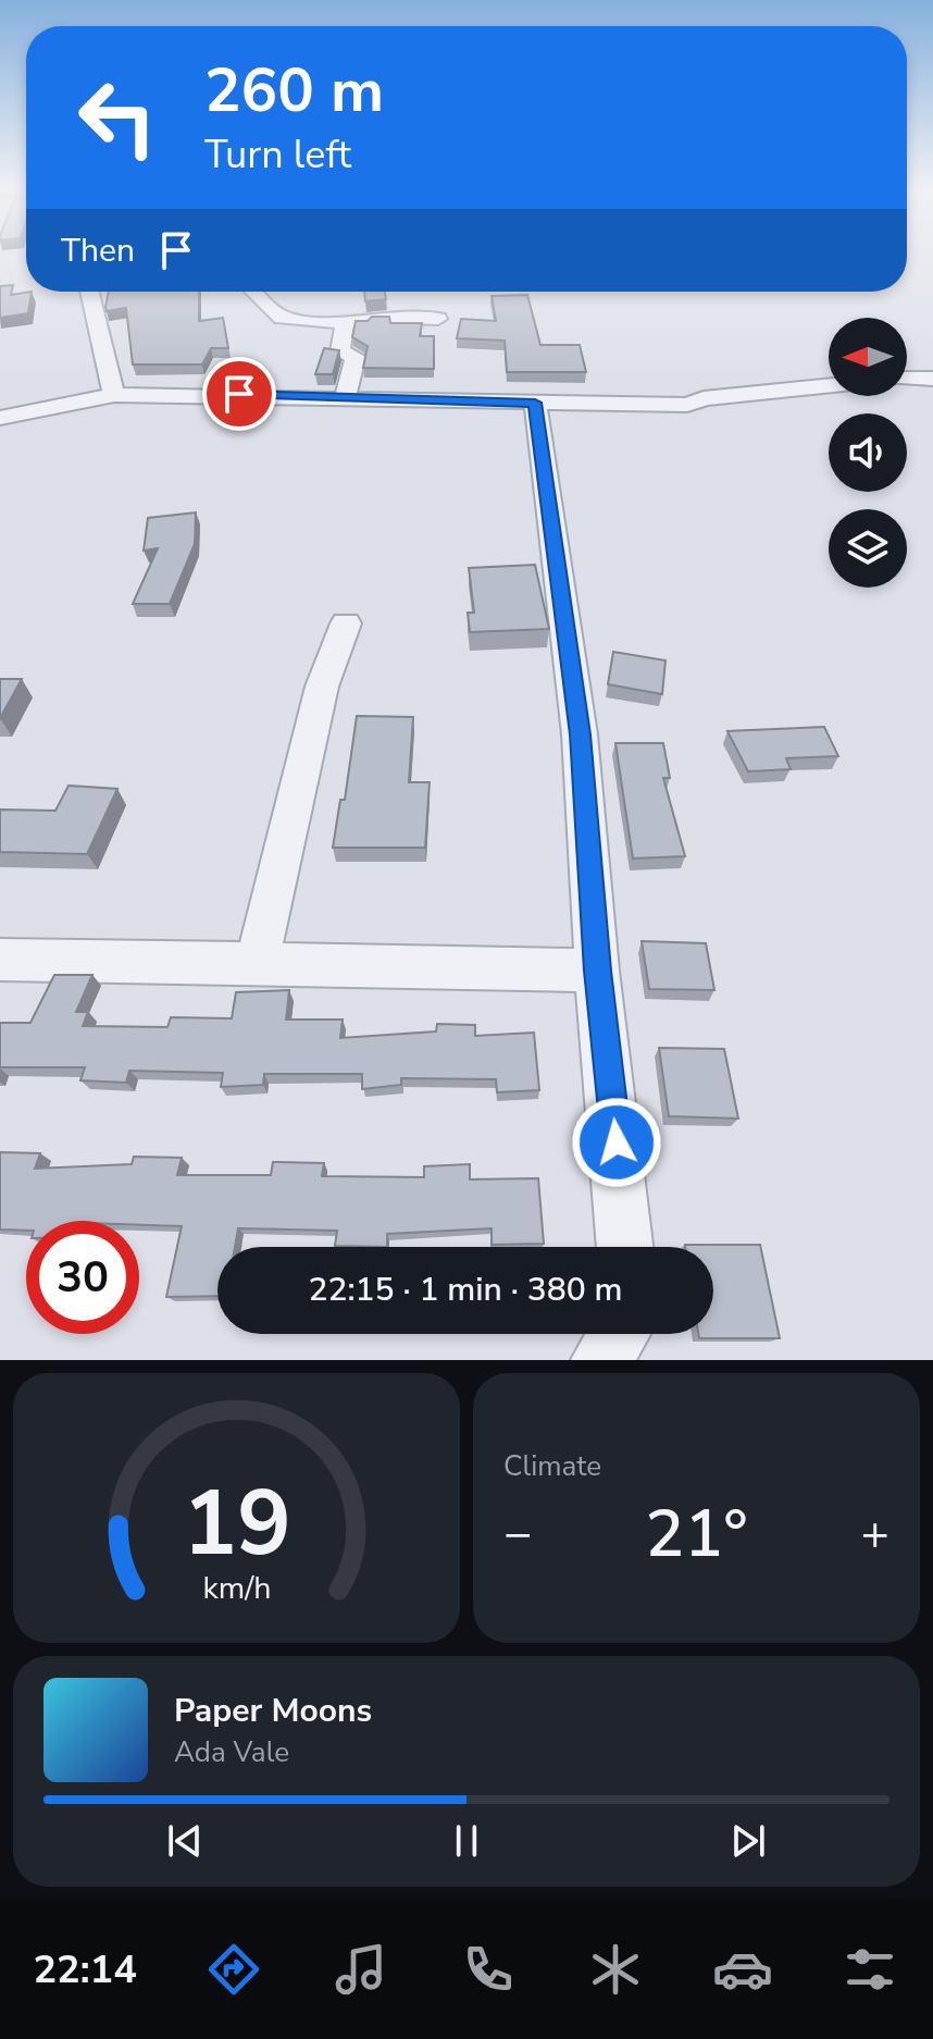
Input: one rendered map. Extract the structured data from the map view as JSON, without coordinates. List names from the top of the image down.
{
  "north": "left",
  "page": {
    "turn": ["260 m", "Turn left"],
    "then": "Then",
    "limit": "30",
    "trip": "22:15 · 1 min · 380 m",
    "tile": "Climate",
    "heat": ["−", "21°", "+"],
    "song": ["Paper Moons", "Ada Vale"],
    "tabs": "22:14",
    "gauge": ["19", "km/h"]
  }
}
